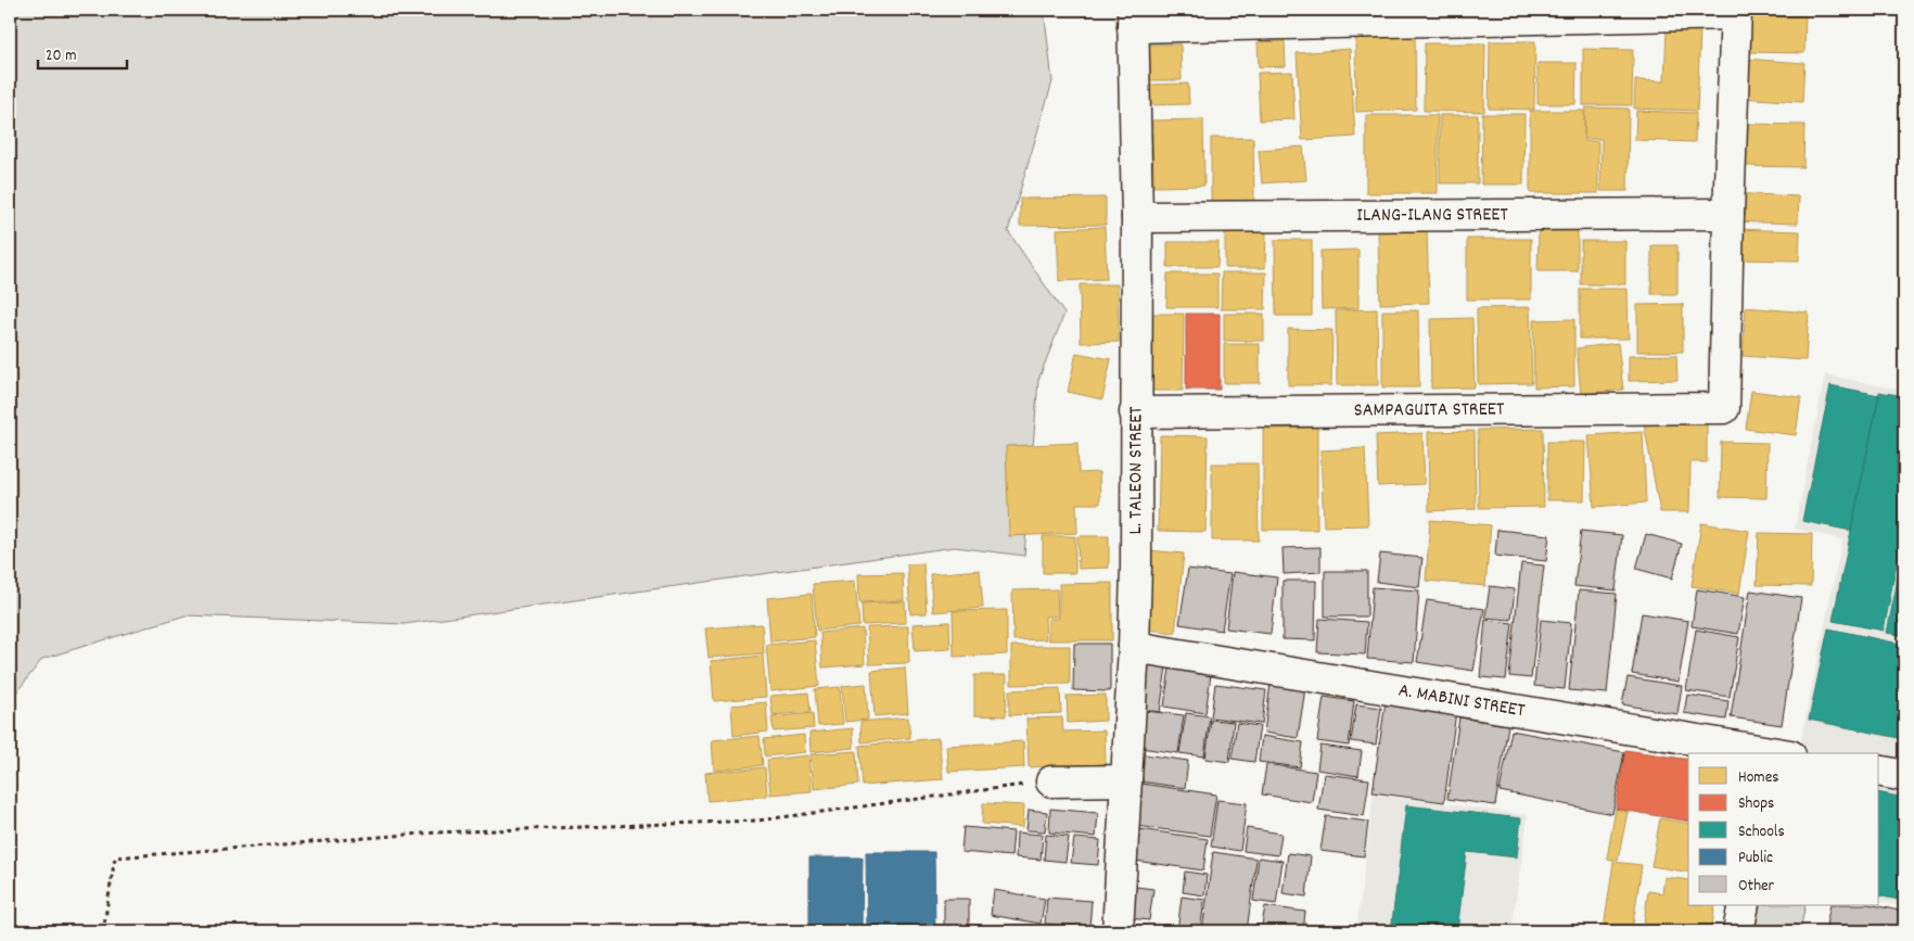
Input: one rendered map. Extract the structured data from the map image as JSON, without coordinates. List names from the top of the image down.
{
  "streets": {
    "street": [
      "ILANG-ILANG STREET",
      "SAMPAGUITA STREET",
      "L. TALEON STREET",
      "A. MABINI STREET"
    ]
  },
  "crossings": [
    ["ILANG-ILANG STREET", "SAMPAGUITA STREET"],
    ["ILANG-ILANG STREET", "L. TALEON STREET"],
    ["SAMPAGUITA STREET", "L. TALEON STREET"],
    ["L. TALEON STREET", "A. MABINI STREET"]
  ],
  "legend": [
    "Homes",
    "Shops",
    "Schools",
    "Public",
    "Other"
  ],
  "scale_bar": "20 m"
}
